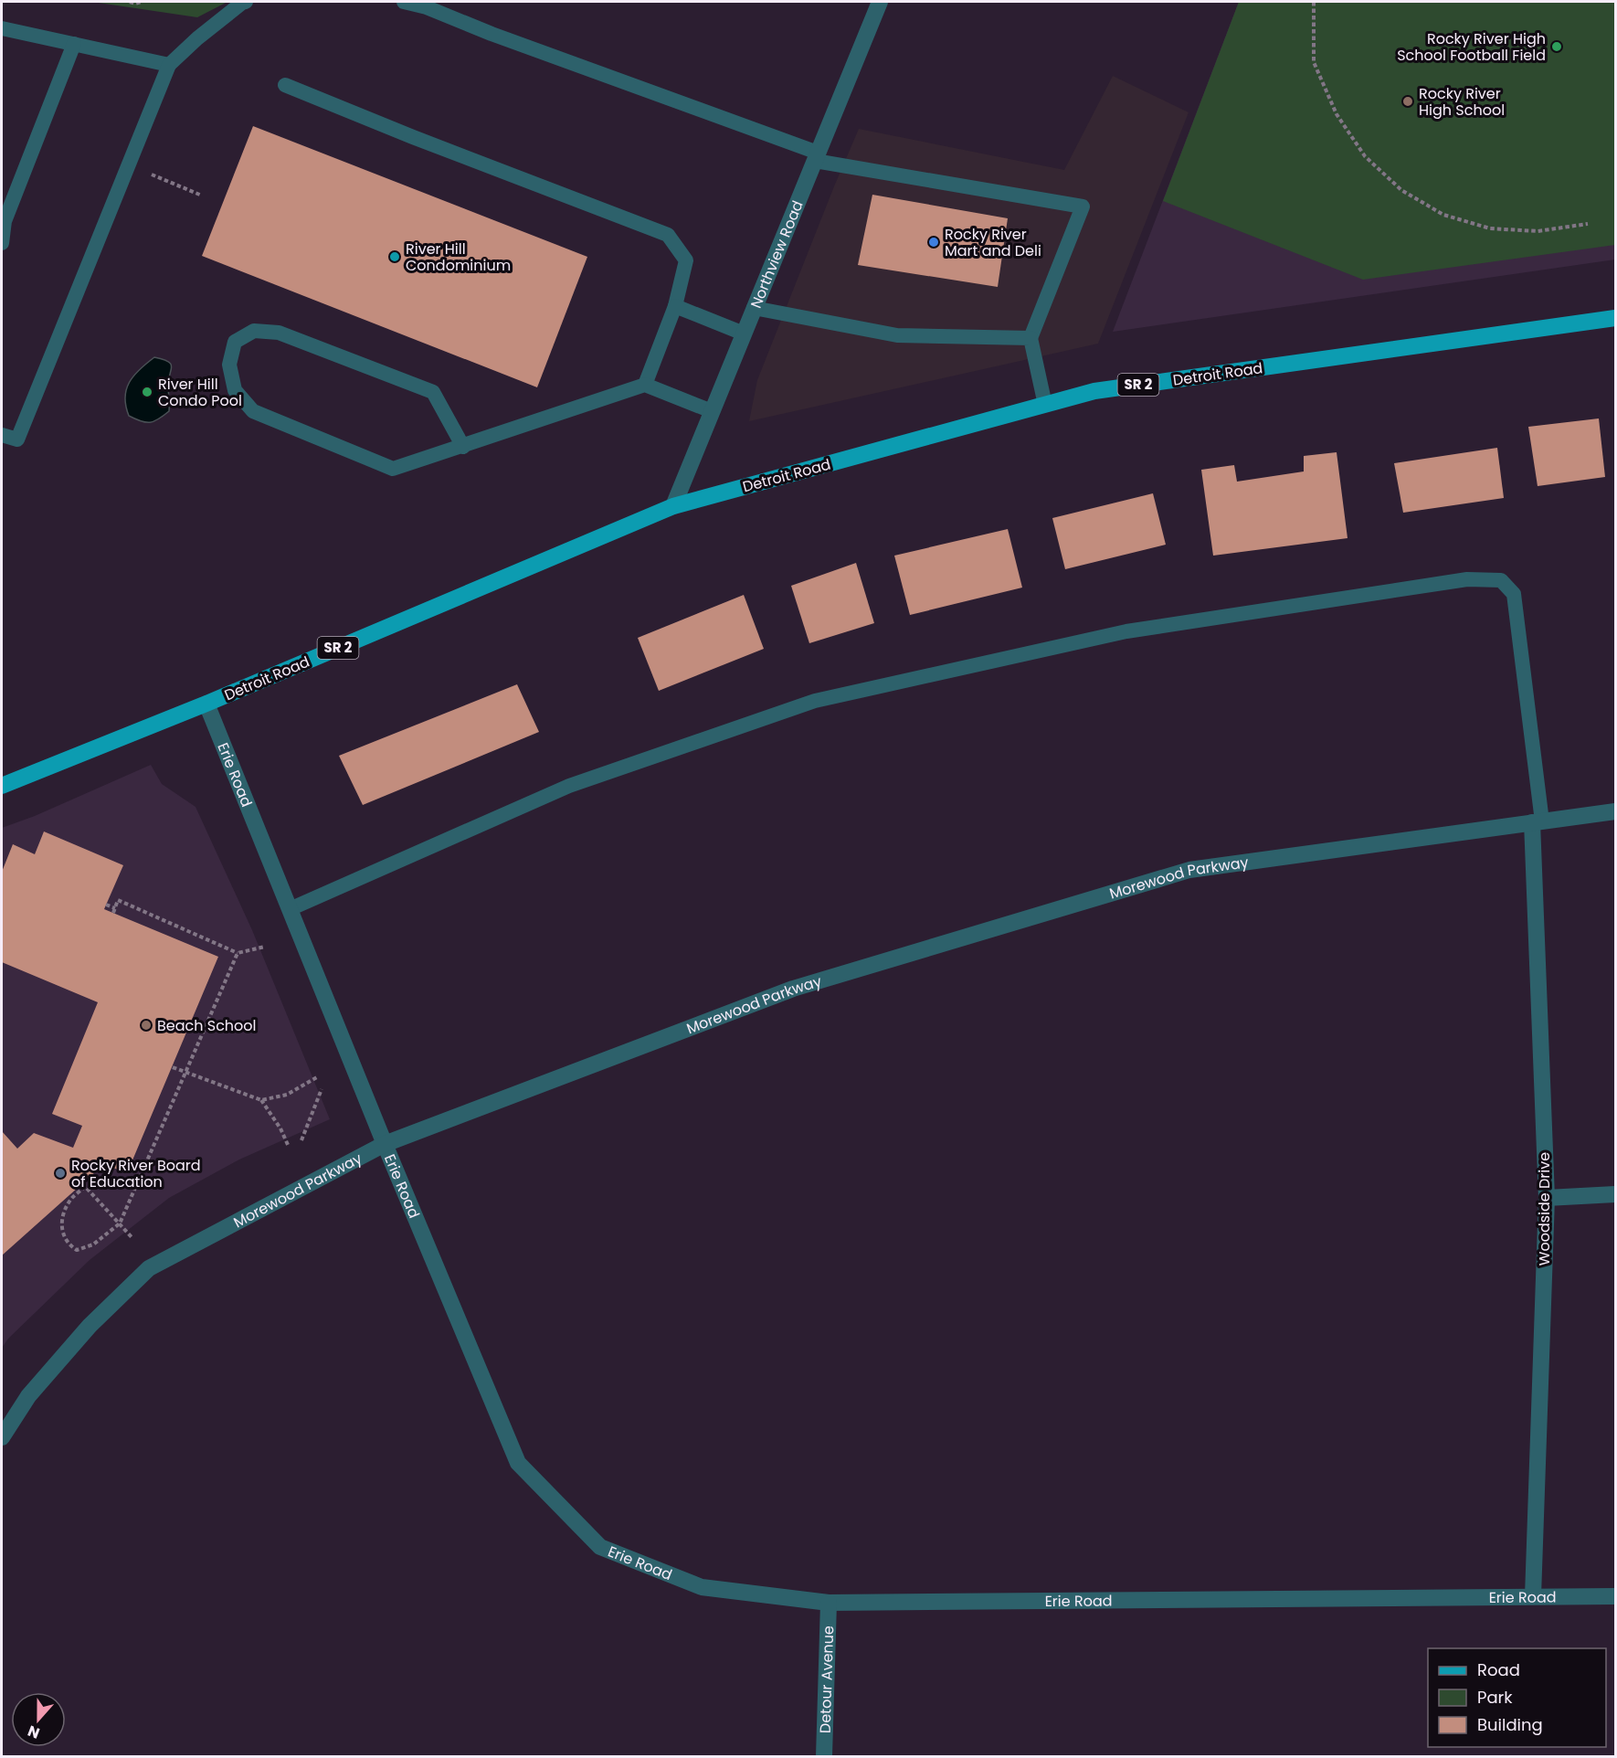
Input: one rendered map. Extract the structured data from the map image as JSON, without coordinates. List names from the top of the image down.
{
  "streets": {
    "main road": ["Detroit Road", "SR 2"],
    "street": [
      "Northview Road",
      "Erie Road",
      "Morewood Parkway",
      "Woodside Drive",
      "Detour Avenue"
    ]
  },
  "crossings": [
    ["Northview Road", "Detroit Road"],
    ["Detroit Road", "Erie Road"],
    ["Erie Road", "Morewood Parkway"],
    ["Erie Road", "Woodside Drive"],
    ["Erie Road", "Detour Avenue"],
    ["Morewood Parkway", "Woodside Drive"]
  ],
  "places": [
    "Rocky River High School Football Field",
    "Rocky River High School",
    "Rocky River Mart and Deli",
    "River Hill Condominium",
    "River Hill Condo Pool",
    "Beach School",
    "Rocky River Board of Education"
  ],
  "legend": ["Road", "Park", "Building"],
  "north": "bottom"
}
